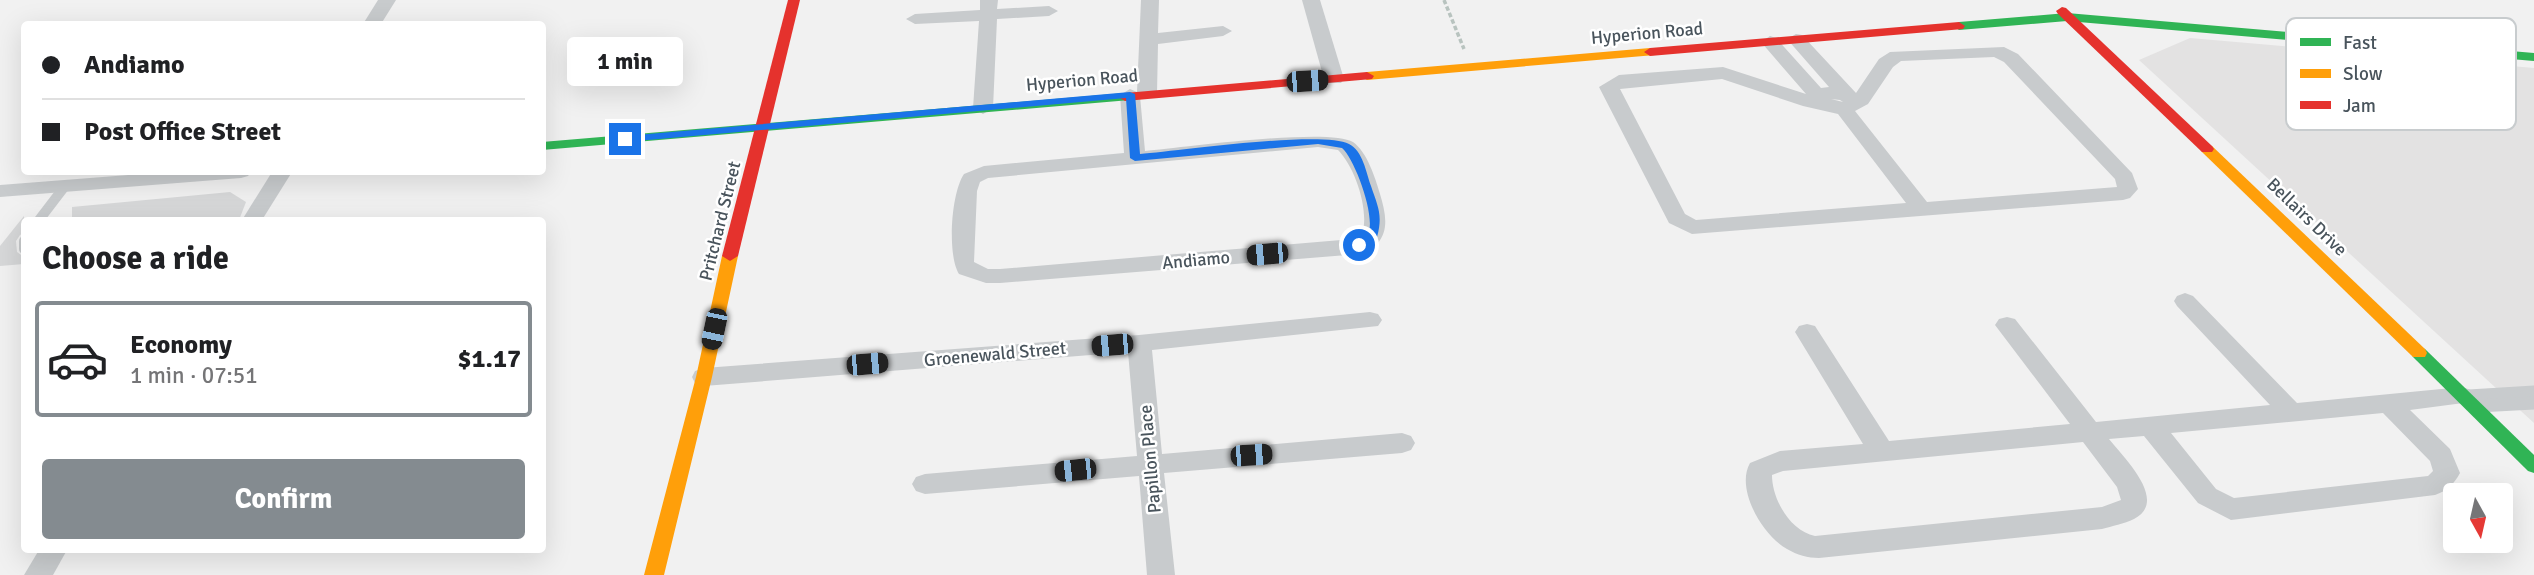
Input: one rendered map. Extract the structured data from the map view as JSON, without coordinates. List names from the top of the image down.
{
  "streets": {
    "street": [
      "Hyperion Road",
      "Bellairs Drive",
      "Pritchard Street",
      "Andiamo",
      "Groenewald Street",
      "Papillon Place"
    ]
  },
  "crossings": [
    ["Hyperion Road", "Bellairs Drive"],
    ["Hyperion Road", "Pritchard Street"],
    ["Pritchard Street", "Groenewald Street"],
    ["Groenewald Street", "Papillon Place"]
  ],
  "legend": ["Fast", "Slow", "Jam"],
  "north": "bottom",
  "page": {
    "banner": ["Andiamo", "Post Office Street"],
    "bubble": "1 min",
    "heading": "Choose a ride",
    "list": [
      {
        "name": "Economy",
        "note": "1 min · 07:51",
        "value": "$1.17"
      }
    ],
    "buttons": "Confirm"
  }
}
